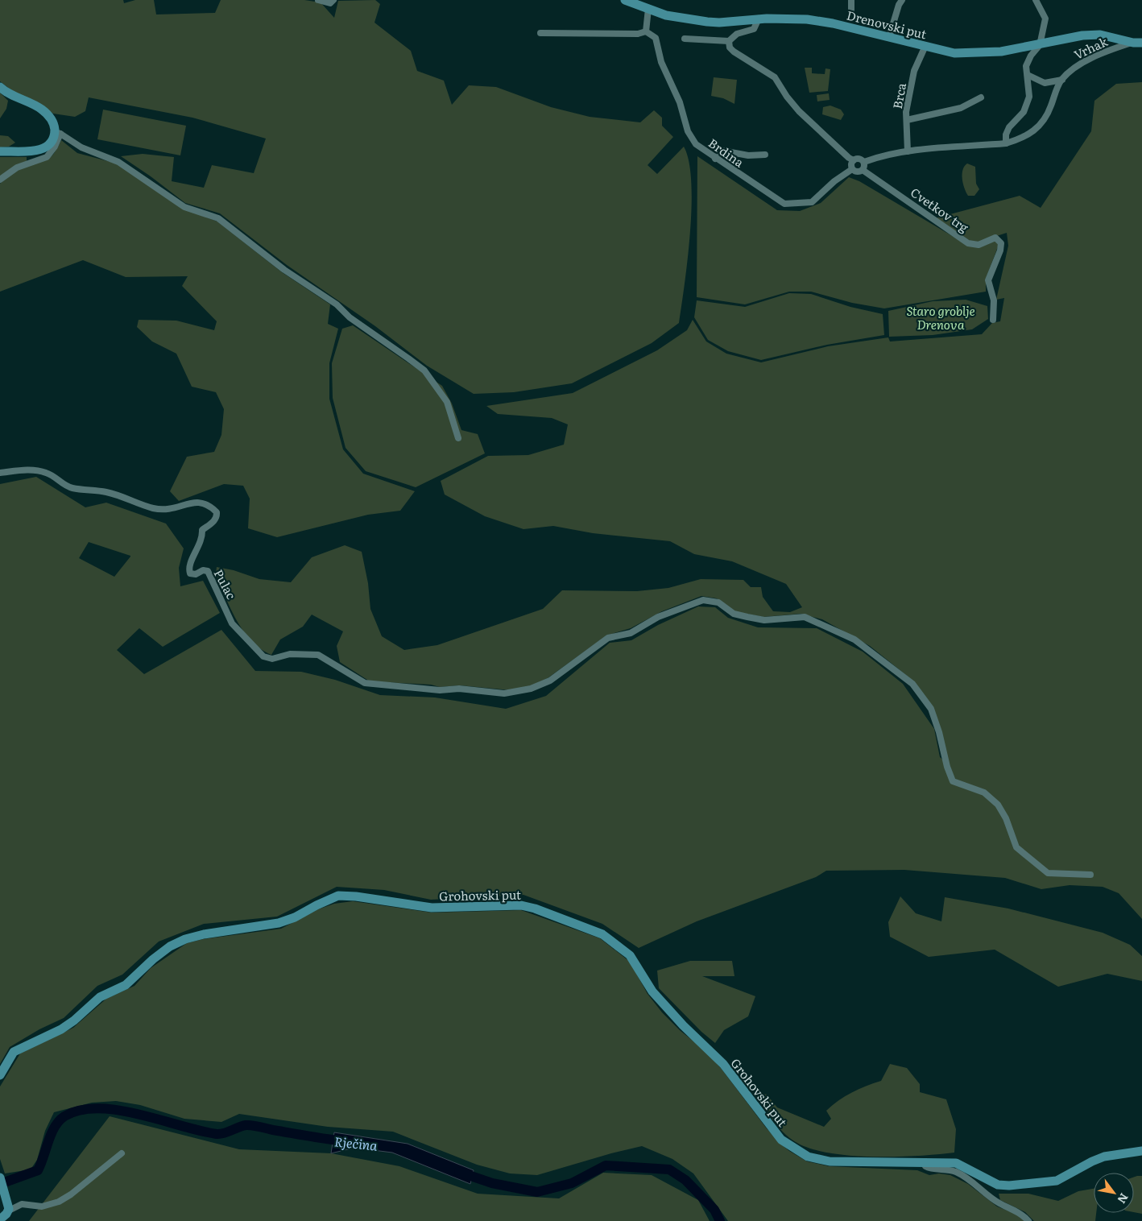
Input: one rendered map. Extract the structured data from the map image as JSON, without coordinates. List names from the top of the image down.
{
  "streets": {
    "main road": ["Drenovski put", "Grohovski put"],
    "street": [
      "Vrhak",
      "Brca",
      "Brdina",
      "Cvetkov trg",
      "Pulac"
    ]
  },
  "crossings": [
    ["Drenovski put", "Vrhak"],
    ["Drenovski put", "Brca"],
    ["Brdina", "Cvetkov trg"]
  ],
  "water": ["Rječina"],
  "parks": ["Staro groblje Drenova"],
  "north": "bottom right"
}
